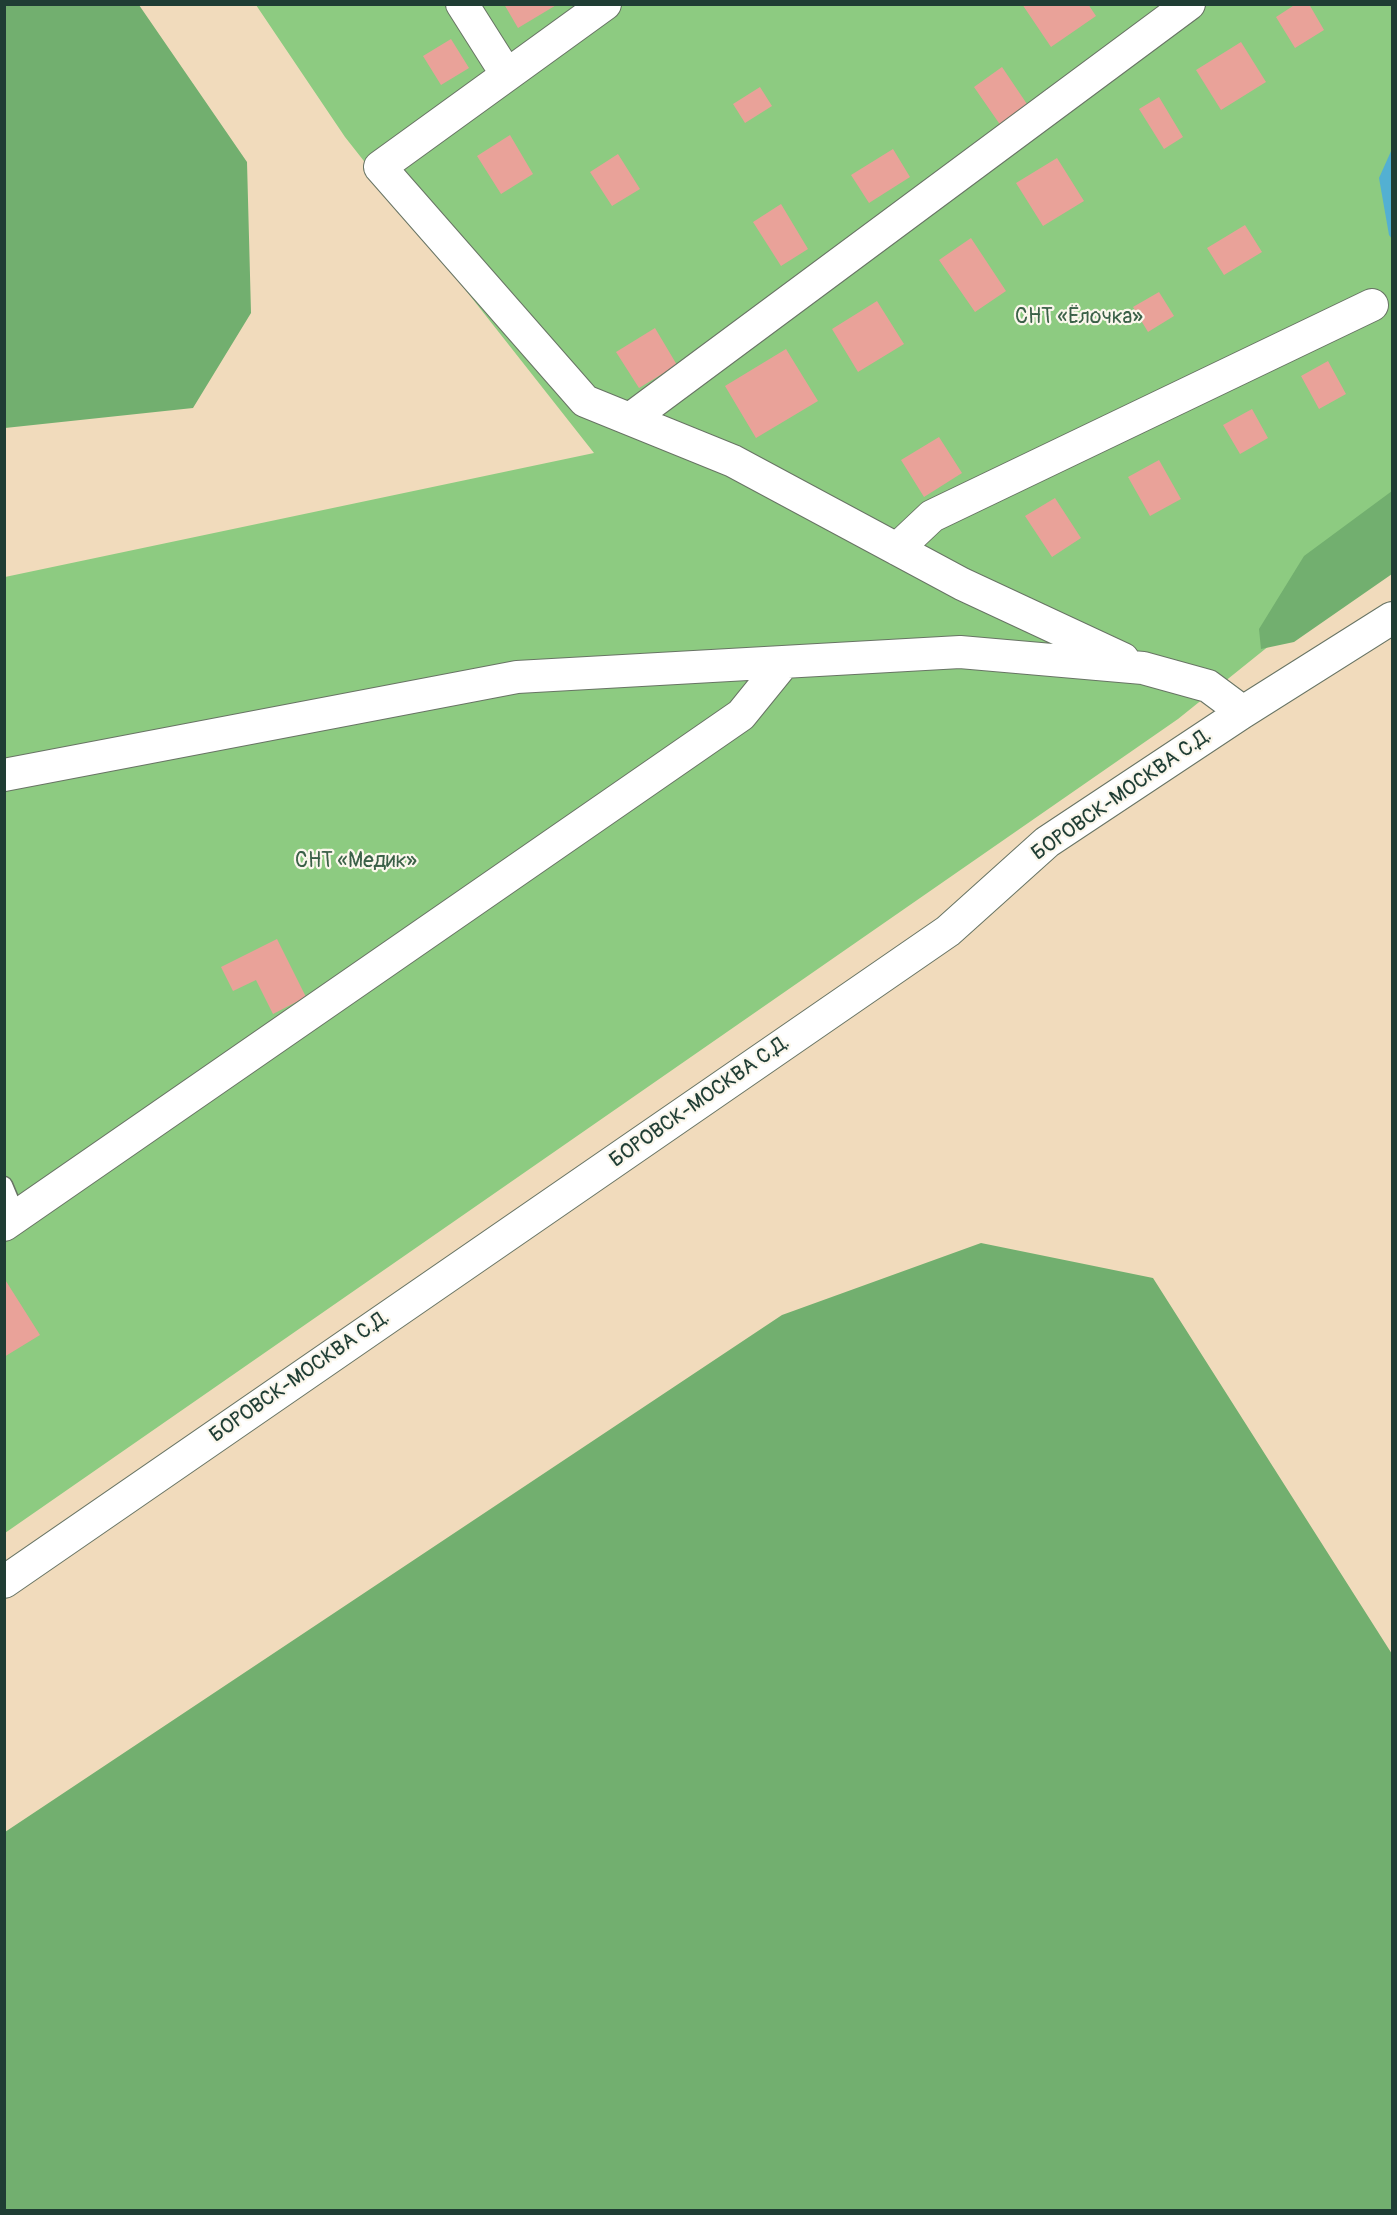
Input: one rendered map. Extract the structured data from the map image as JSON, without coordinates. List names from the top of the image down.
{
  "streets": {
    "street": ["БОРОВСК-МОСКВА С.Д."]
  },
  "parks": ["СНТ «Ёлочка»", "СНТ «Медик»"]
}
